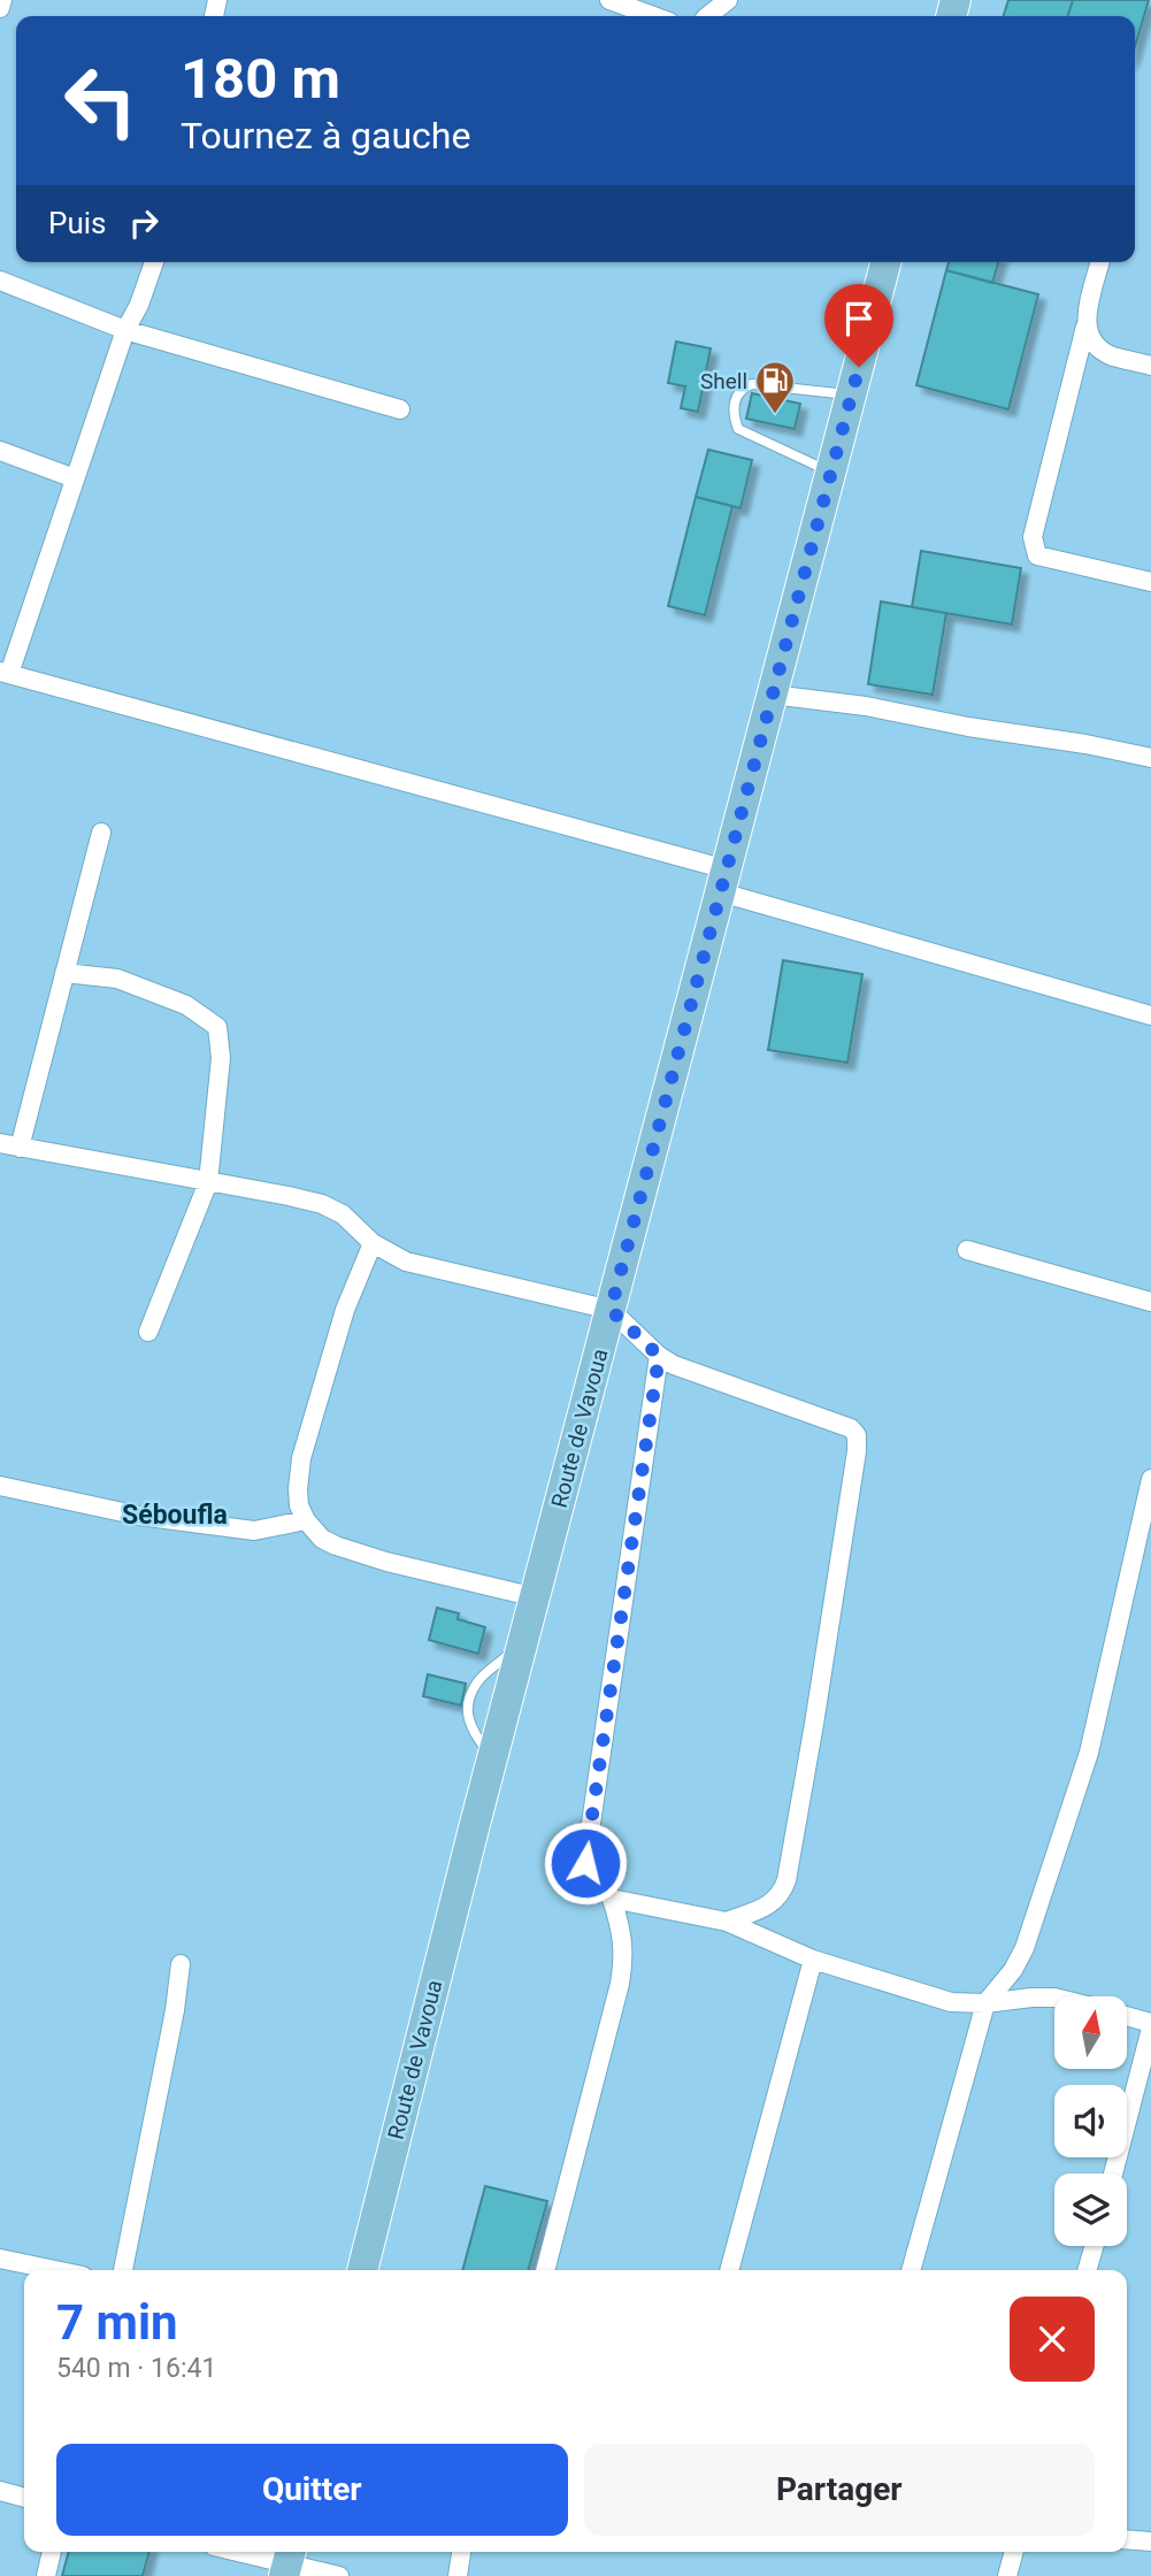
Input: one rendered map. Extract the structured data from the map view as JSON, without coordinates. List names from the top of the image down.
{
  "streets": {
    "main road": ["Route de Vavoua"]
  },
  "districts": ["Séboufla"],
  "places": {
    "fuel station": ["Shell"]
  },
  "north": "top",
  "page": {
    "turn": ["180 m", "Tournez à gauche"],
    "then": "Puis",
    "heading": ["7 min", "540 m · 16:41"],
    "buttons": ["Quitter", "Partager"]
  }
}
